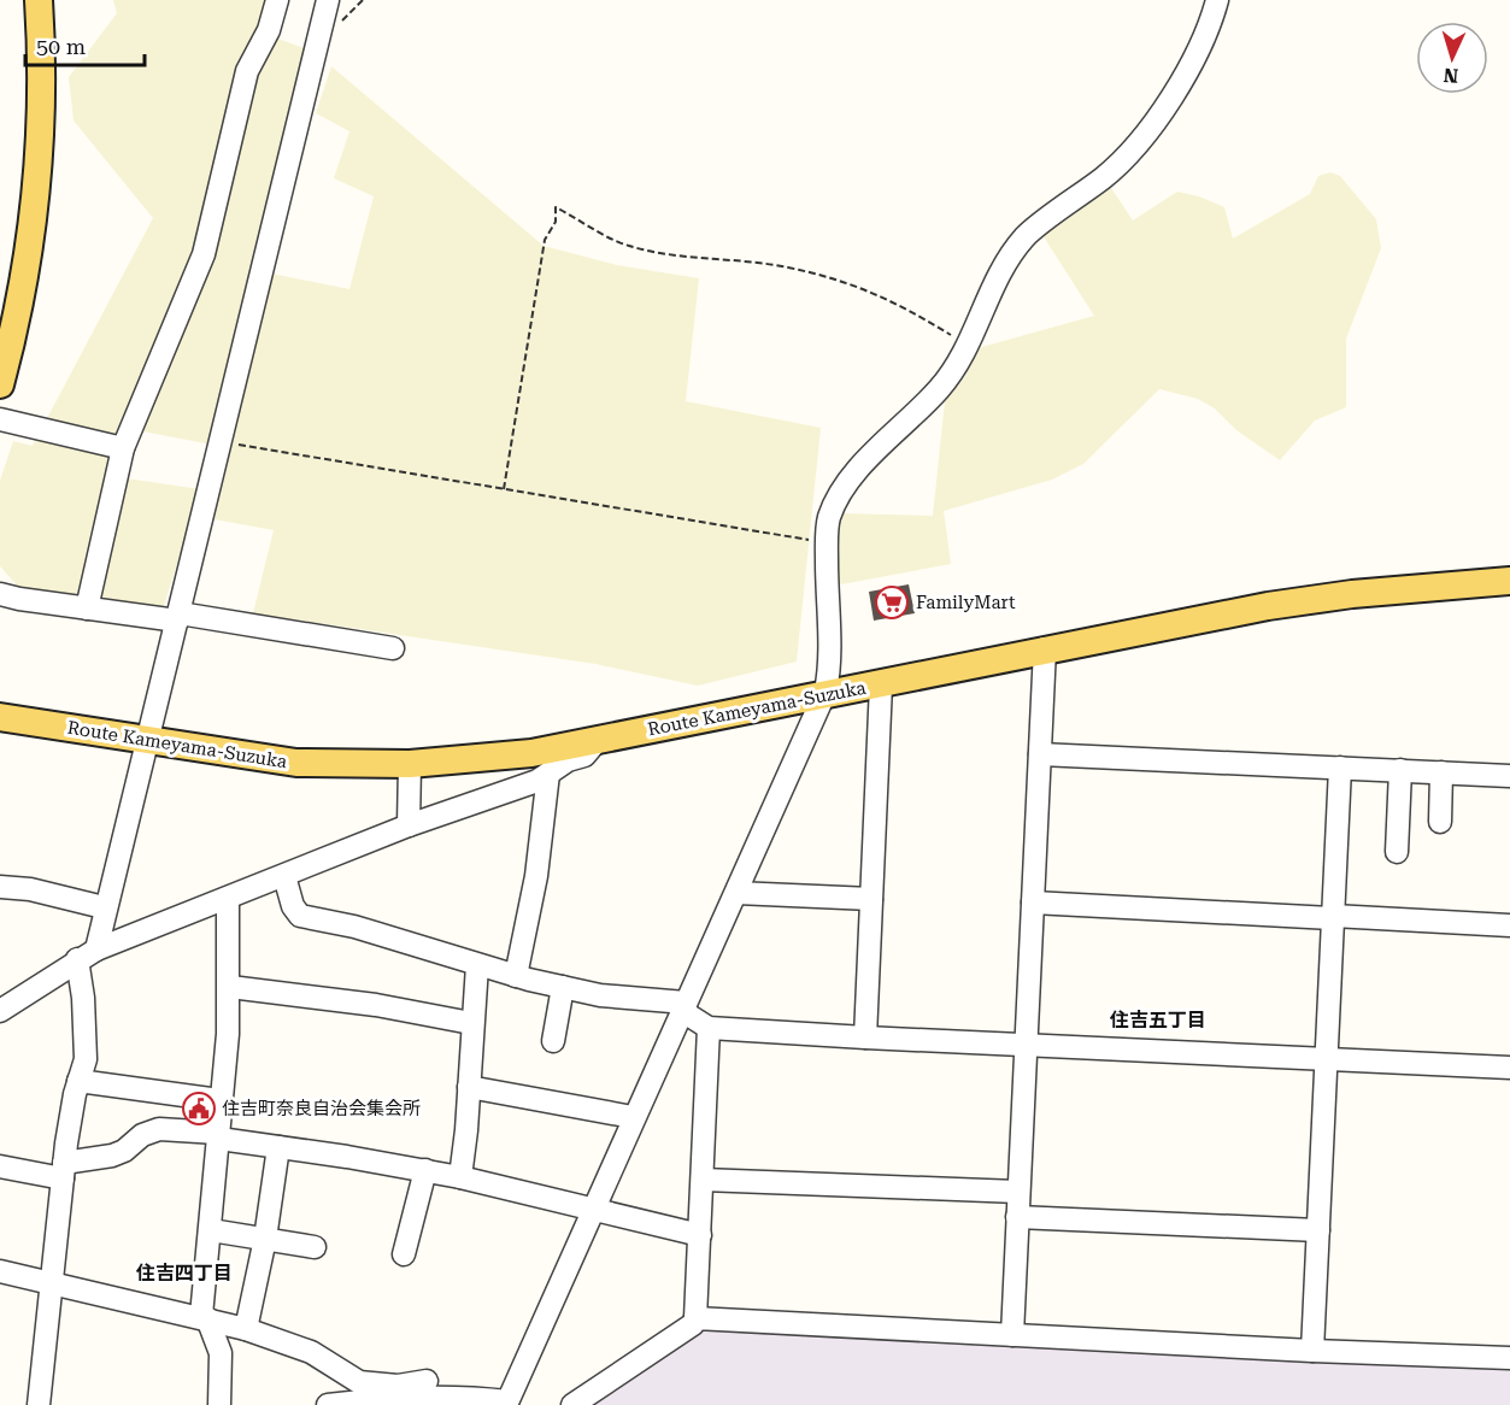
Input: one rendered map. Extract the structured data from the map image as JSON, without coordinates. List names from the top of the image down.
{
  "streets": {
    "main road": ["Route Kameyama-Suzuka"]
  },
  "districts": ["住吉五丁目", "住吉四丁目"],
  "places": {
    "supermarket": ["FamilyMart"],
    "public building": ["住吉町奈良自治会集会所"]
  },
  "scale_bar": "50 m",
  "north": "bottom"
}
